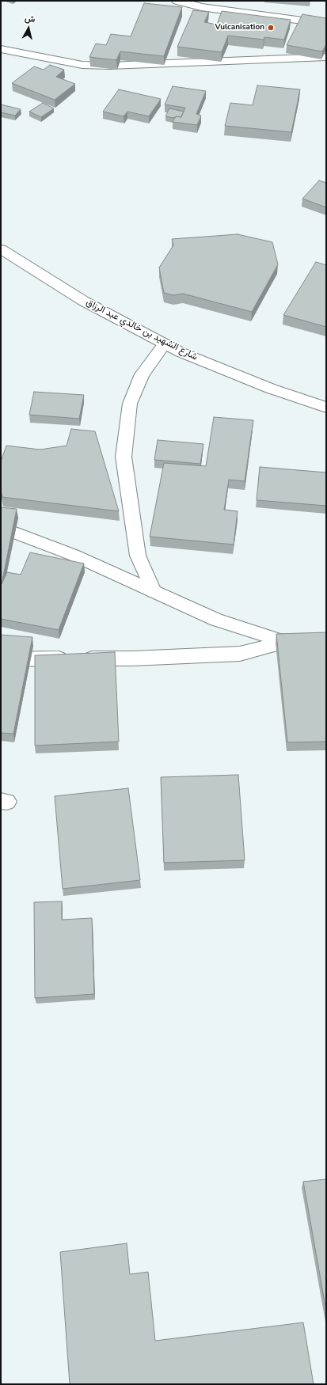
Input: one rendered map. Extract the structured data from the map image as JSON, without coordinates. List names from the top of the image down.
{
  "streets": {
    "street": ["شارع الشهيد بن خالدي عبد الرزاق"]
  },
  "places": ["Vulcanisation"],
  "north": "top"
}
